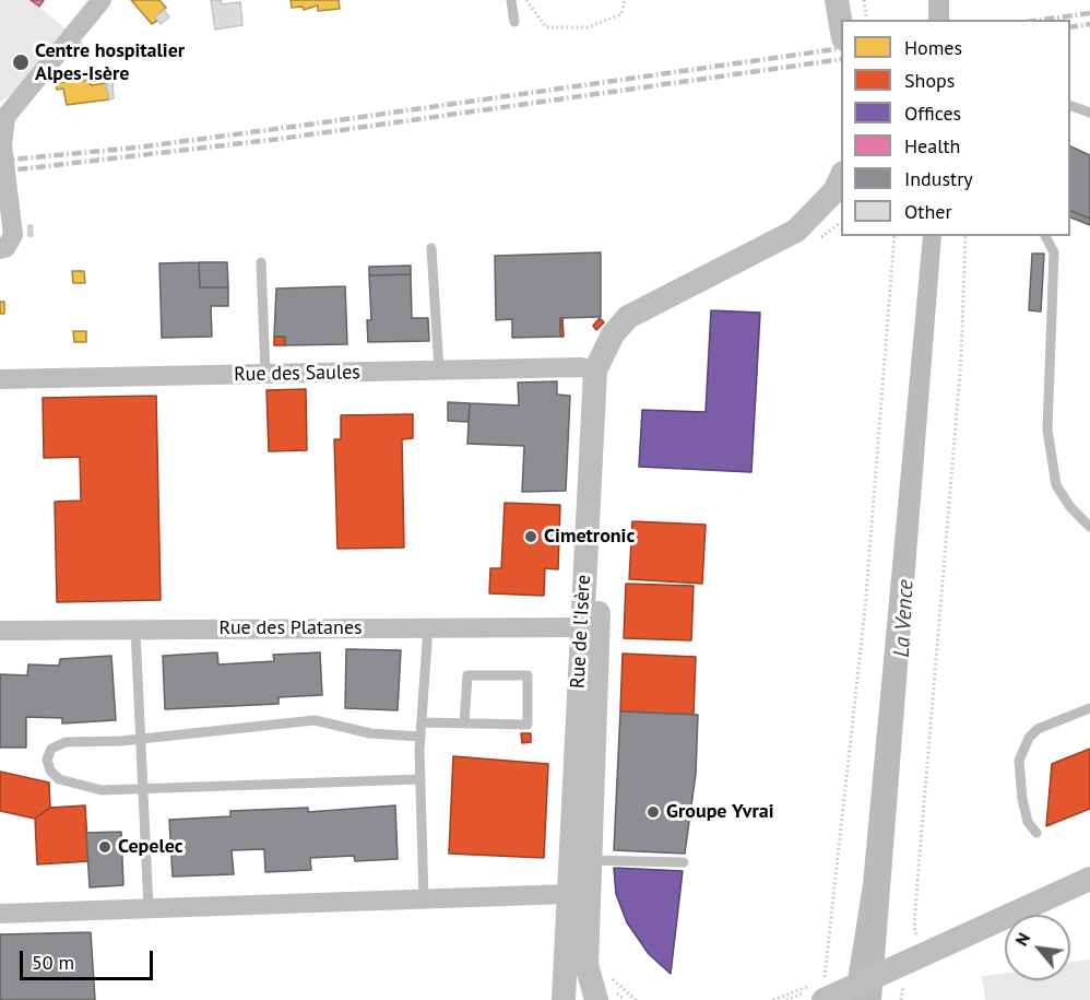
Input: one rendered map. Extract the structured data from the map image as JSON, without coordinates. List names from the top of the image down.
{
  "streets": {
    "street": ["Rue des Saules", "Rue des Platanes", "Rue de l'Isère"]
  },
  "crossings": [
    ["Rue des Saules", "Rue de l'Isère"],
    ["Rue des Platanes", "Rue de l'Isère"]
  ],
  "water": ["La Vence"],
  "places": [
    "Centre hospitalier Alpes-Isère",
    "Cimetronic",
    "Groupe Yvrai",
    "Cepelec"
  ],
  "legend": [
    "Homes",
    "Shops",
    "Offices",
    "Health",
    "Industry",
    "Other"
  ],
  "scale_bar": "50 m",
  "north": "top left"
}
